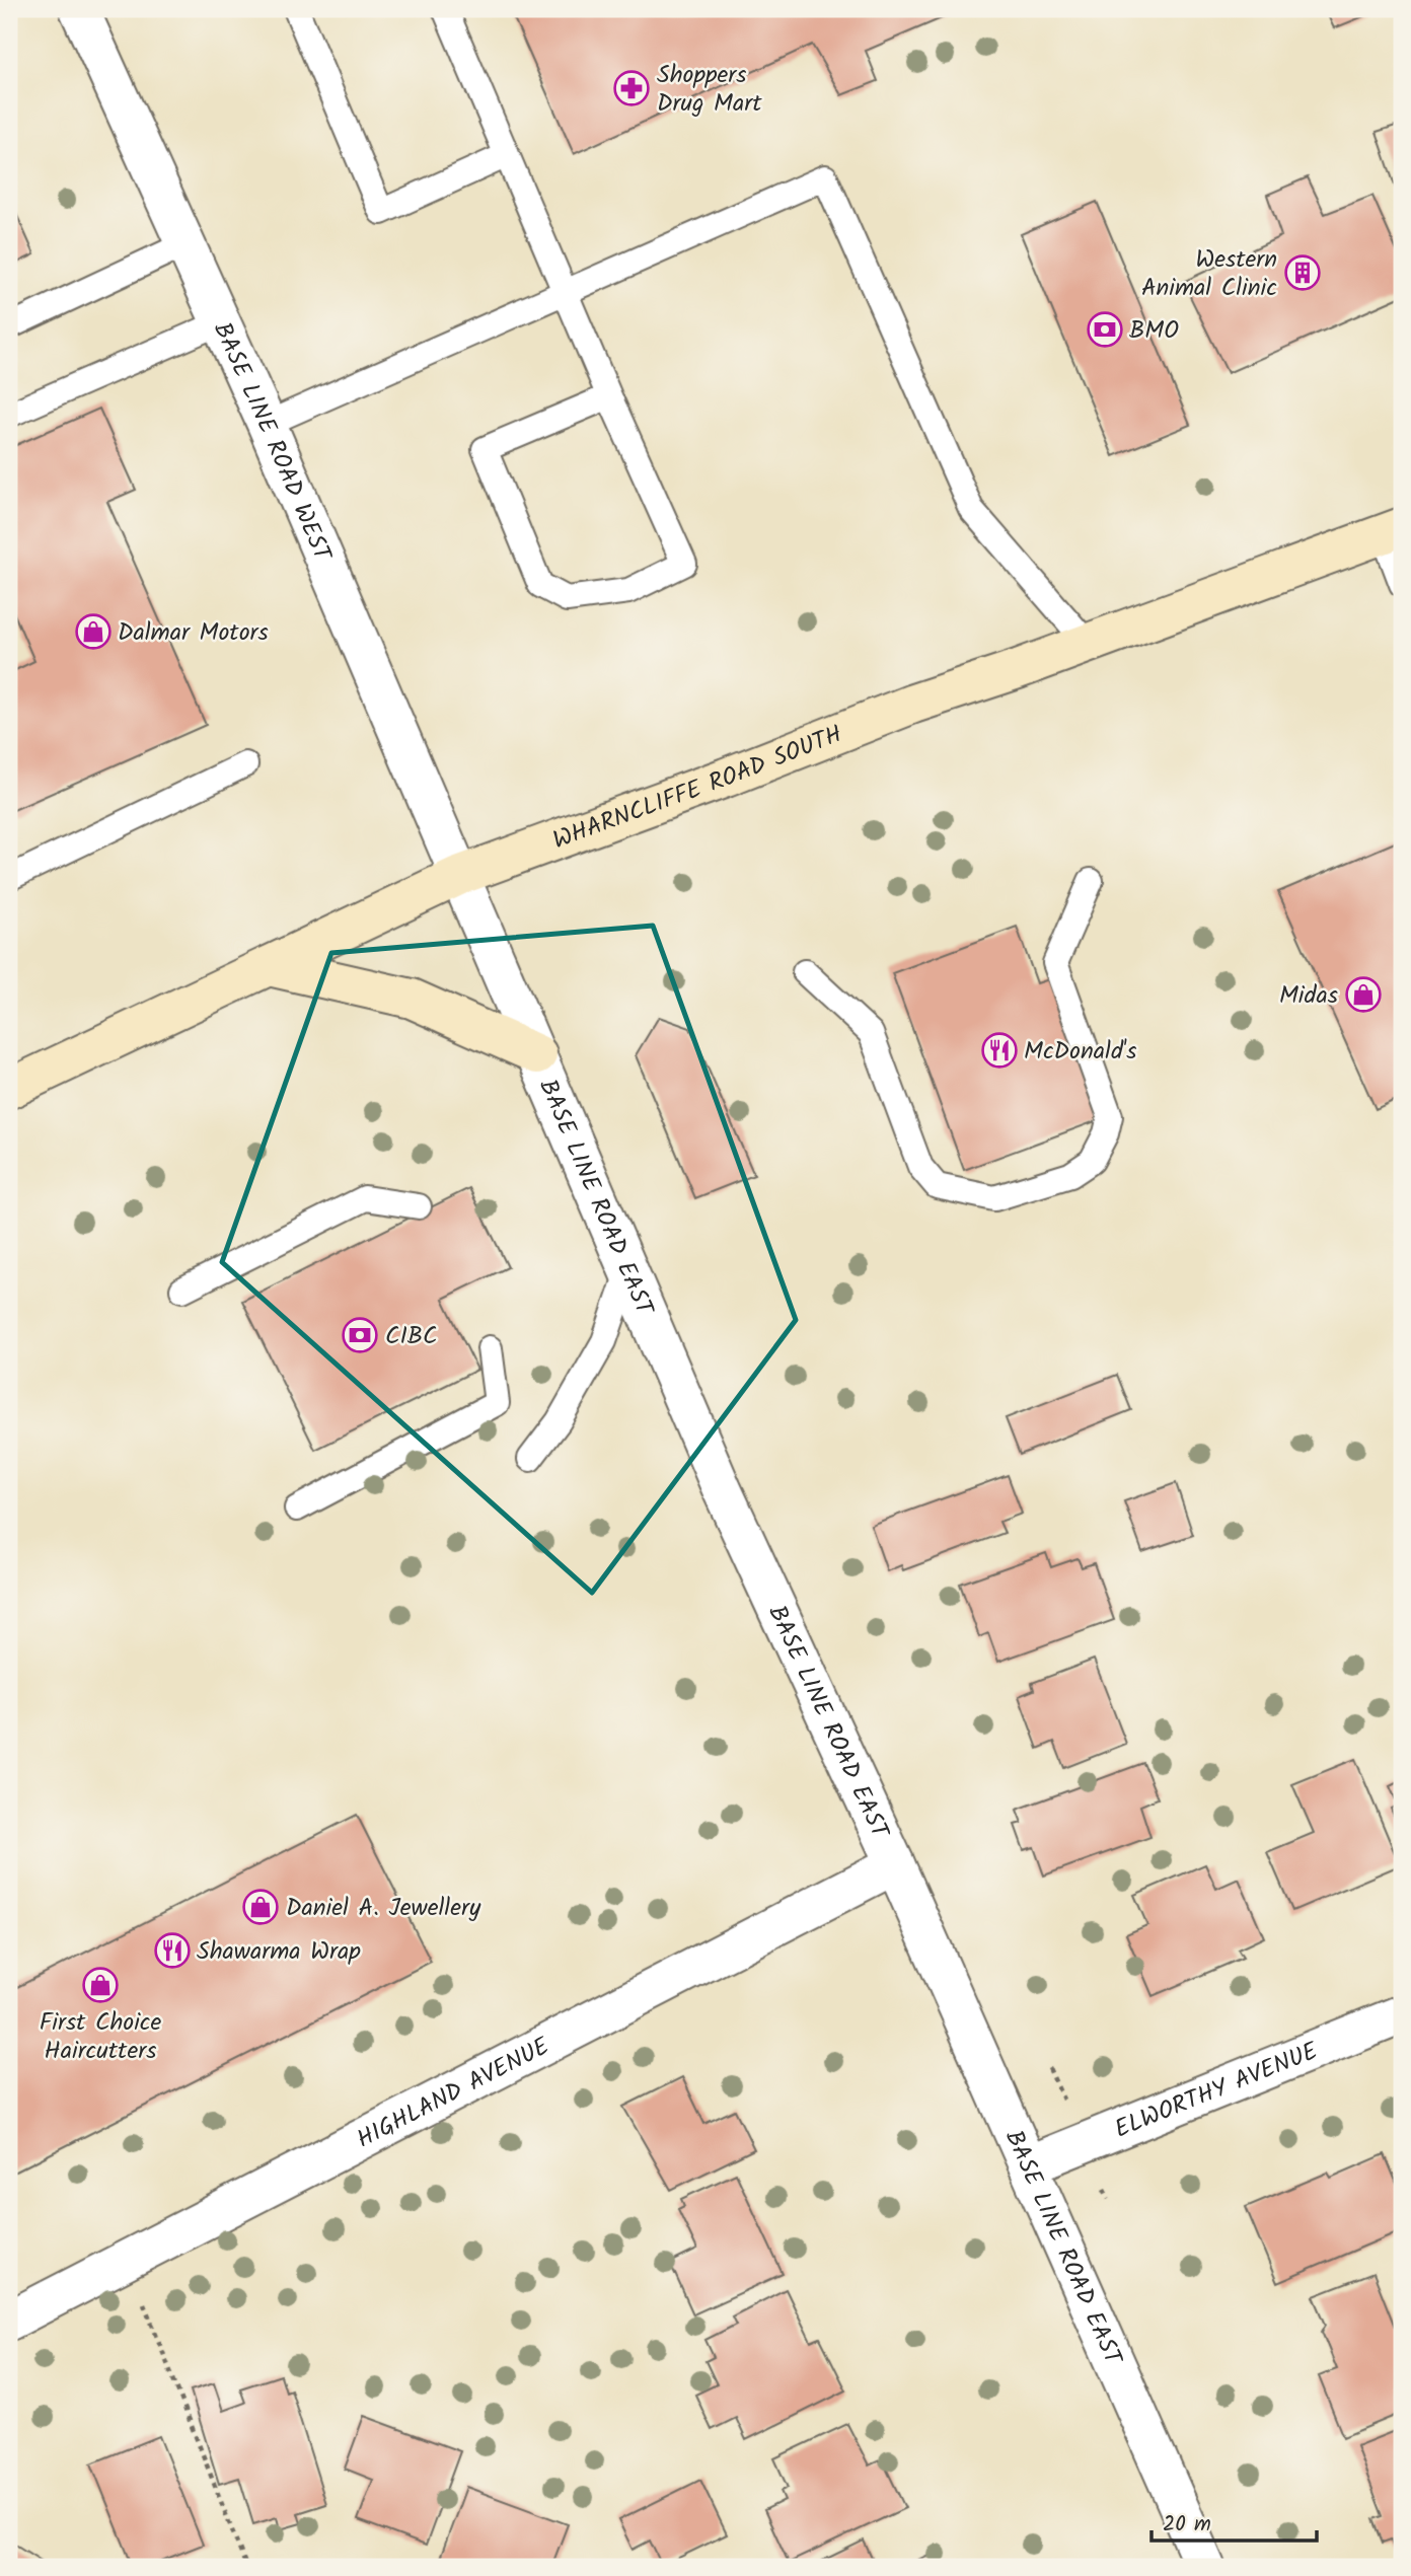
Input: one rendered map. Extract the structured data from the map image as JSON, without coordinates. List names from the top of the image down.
{
  "streets": {
    "main road": ["WHARNCLIFFE ROAD SOUTH"],
    "street": [
      "BASE LINE ROAD WEST",
      "BASE LINE ROAD EAST",
      "ELWORTHY AVENUE",
      "HIGHLAND AVENUE"
    ]
  },
  "crossings": [
    ["BASE LINE ROAD WEST", "WHARNCLIFFE ROAD SOUTH"],
    ["BASE LINE ROAD WEST", "BASE LINE ROAD EAST"],
    ["WHARNCLIFFE ROAD SOUTH", "BASE LINE ROAD EAST"],
    ["BASE LINE ROAD EAST", "ELWORTHY AVENUE"],
    ["BASE LINE ROAD EAST", "HIGHLAND AVENUE"]
  ],
  "places": {
    "pharmacy": ["Shoppers Drug Mart"],
    "building": ["Western Animal Clinic"],
    "bank": ["BMO", "CIBC"],
    "shop": [
      "Dalmar Motors",
      "Midas",
      "Daniel A. Jewellery",
      "First Choice Haircutters"
    ],
    "restaurant": ["McDonald's", "Shawarma Wrap"]
  },
  "scale_bar": "20 m"
}
